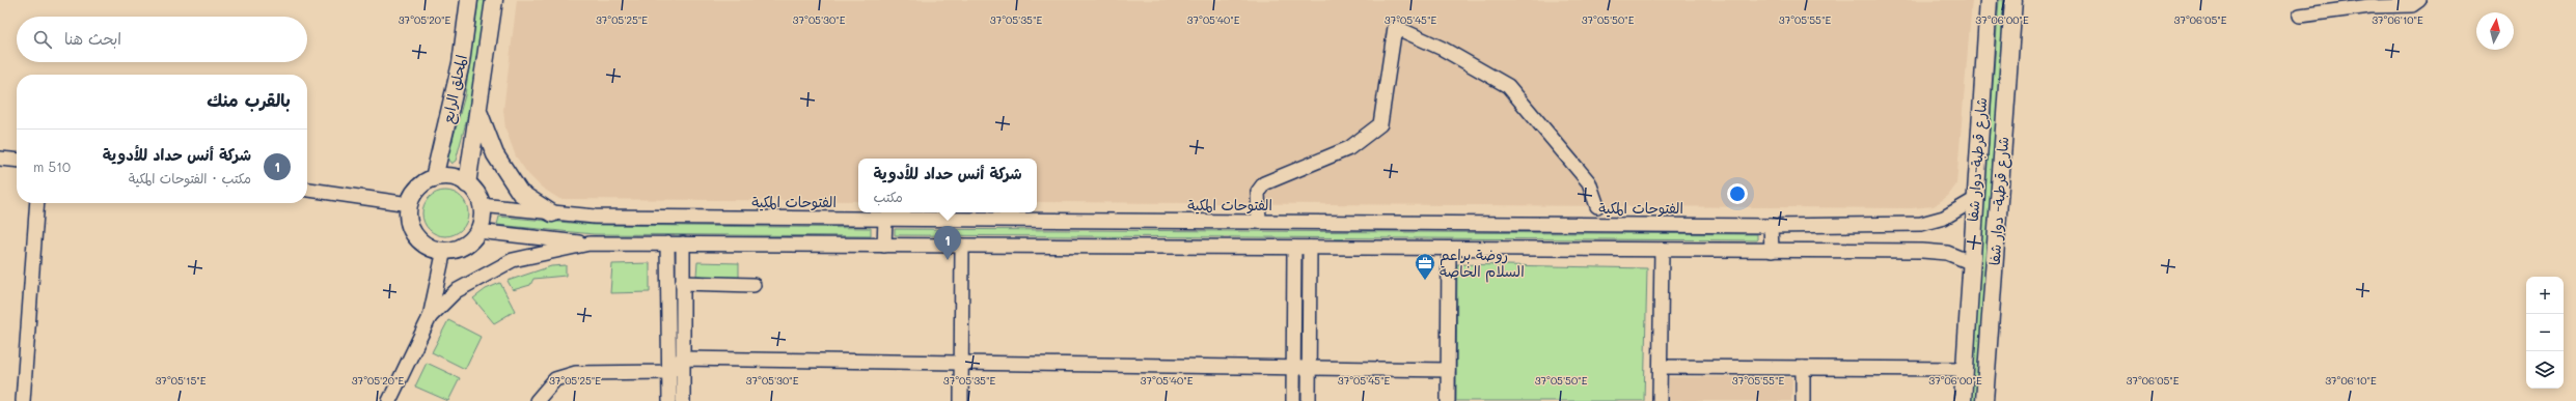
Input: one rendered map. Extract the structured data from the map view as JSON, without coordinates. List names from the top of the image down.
{
  "streets": {
    "main road": ["المحلق الرابع", "شارع قرطبة-دوار شفا", "شارع قرطبة- دوار شفا"],
    "street": ["الفتوحات المكية"]
  },
  "crossings": [
    ["المحلق الرابع", "الفتوحات المكية"],
    ["شارع قرطبة-دوار شفا", "الفتوحات المكية"]
  ],
  "places": {
    "office": ["روضة براعم السلام الخاصة"]
  },
  "north": "top",
  "page": {
    "search": "ابحث هنا",
    "heading": "بالقرب منك",
    "list": [
      {
        "mark": "1",
        "name": "شركة أنس حداد للأدوية",
        "note": "مكتب · الفتوحات المكية",
        "value": "510 m"
      }
    ],
    "popup": ["شركة أنس حداد للأدوية", "مكتب"],
    "pins": "1",
    "map_buttons": ["+", "−"]
  },
  "coordinates": [
    "37°06'10\"E",
    "37°05'20\"E",
    "37°05'25\"E",
    "37°05'30\"E",
    "37°05'35\"E",
    "37°05'40\"E",
    "37°05'45\"E",
    "37°05'50\"E",
    "37°05'55\"E",
    "37°06'00\"E",
    "37°06'05\"E",
    "37°05'15\"E"
  ]
}
